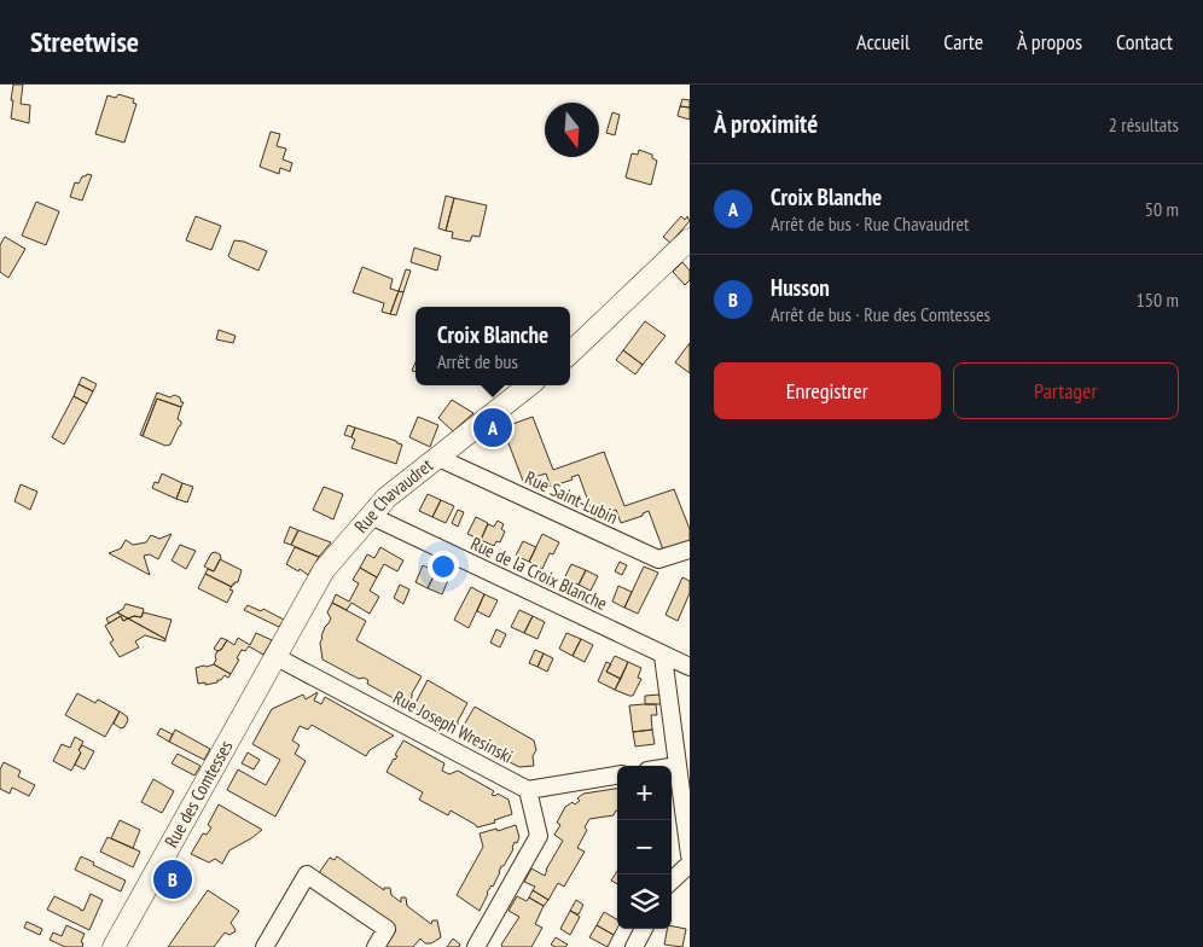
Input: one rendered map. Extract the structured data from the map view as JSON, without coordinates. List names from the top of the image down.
{
  "streets": {
    "street": [
      "Rue Chavaudret",
      "Rue Saint-Lubin",
      "Rue de la Croix Blanche",
      "Rue Joseph Wresinski",
      "Rue des Comtesses"
    ]
  },
  "crossings": [
    ["Rue Chavaudret", "Rue Saint-Lubin"],
    ["Rue Chavaudret", "Rue de la Croix Blanche"],
    ["Rue Chavaudret", "Rue Joseph Wresinski"],
    ["Rue Chavaudret", "Rue des Comtesses"],
    ["Rue Joseph Wresinski", "Rue des Comtesses"]
  ],
  "north": "bottom",
  "page": {
    "header": "Streetwise",
    "nav": [
      "Accueil",
      "Carte",
      "À propos",
      "Contact"
    ],
    "heading": ["À proximité", "2 résultats"],
    "list": [
      {
        "mark": "A",
        "name": "Croix Blanche",
        "note": "Arrêt de bus · Rue Chavaudret",
        "value": "50 m"
      },
      {
        "mark": "B",
        "name": "Husson",
        "note": "Arrêt de bus · Rue des Comtesses",
        "value": "150 m"
      }
    ],
    "popup": ["Croix Blanche", "Arrêt de bus"],
    "buttons": ["Enregistrer", "Partager"],
    "pins": ["A", "B"],
    "map_buttons": ["+", "−"]
  }
}
